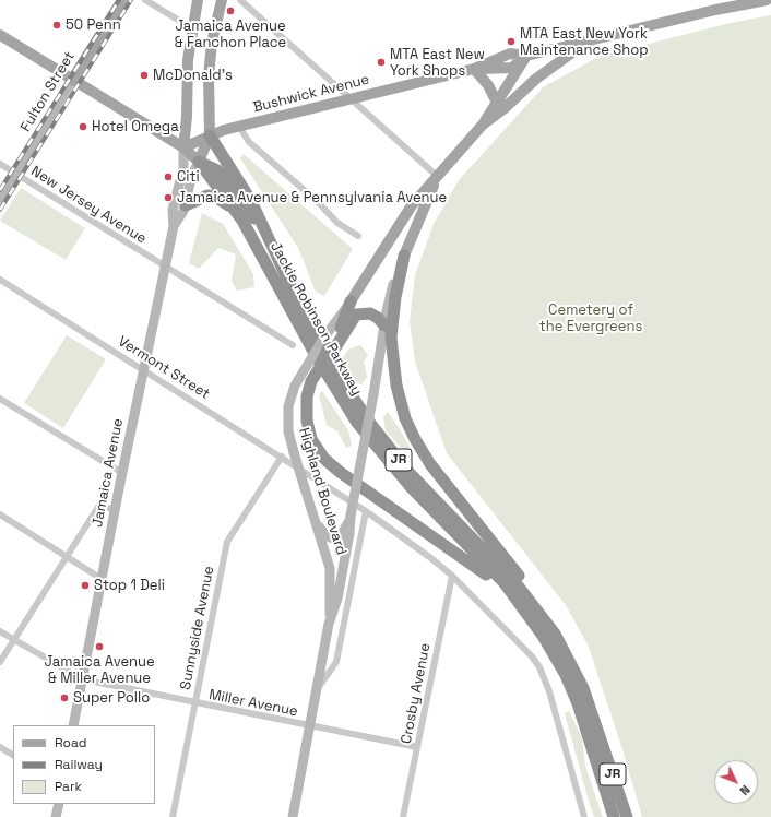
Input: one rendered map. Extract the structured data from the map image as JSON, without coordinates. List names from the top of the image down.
{
  "streets": {
    "highway": ["Jackie Robinson Parkway", "JR"],
    "main road": [
      "Fulton Street",
      "Bushwick Avenue",
      "Jamaica Avenue",
      "Highland Boulevard"
    ],
    "street": [
      "New Jersey Avenue",
      "Vermont Street",
      "Sunnyside Avenue",
      "Crosby Avenue",
      "Miller Avenue"
    ]
  },
  "crossings": [
    ["Fulton Street", "New Jersey Avenue"],
    ["Bushwick Avenue", "Jamaica Avenue"],
    ["Bushwick Avenue", "Highland Boulevard"],
    ["New Jersey Avenue", "Jamaica Avenue"],
    ["Jackie Robinson Parkway", "Jamaica Avenue"],
    ["Vermont Street", "Jamaica Avenue"],
    ["Vermont Street", "Highland Boulevard"],
    ["Vermont Street", "Sunnyside Avenue"],
    ["Jamaica Avenue", "Miller Avenue"],
    ["Highland Boulevard", "Miller Avenue"],
    ["Sunnyside Avenue", "Miller Avenue"],
    ["Crosby Avenue", "Miller Avenue"]
  ],
  "parks": ["Cemetery of the Evergreens"],
  "places": [
    "Jamaica Avenue & Fanchon Place",
    "50 Penn",
    "MTA East New York Maintenance Shop",
    "MTA East New York Shops",
    "McDonald's",
    "Hotel Omega",
    "Citi",
    "Jamaica Avenue & Pennsylvania Avenue",
    "Stop 1 Deli",
    "Jamaica Avenue & Miller Avenue",
    "Super Pollo"
  ],
  "legend": ["Road", "Railway", "Park"],
  "north": "bottom right"
}
